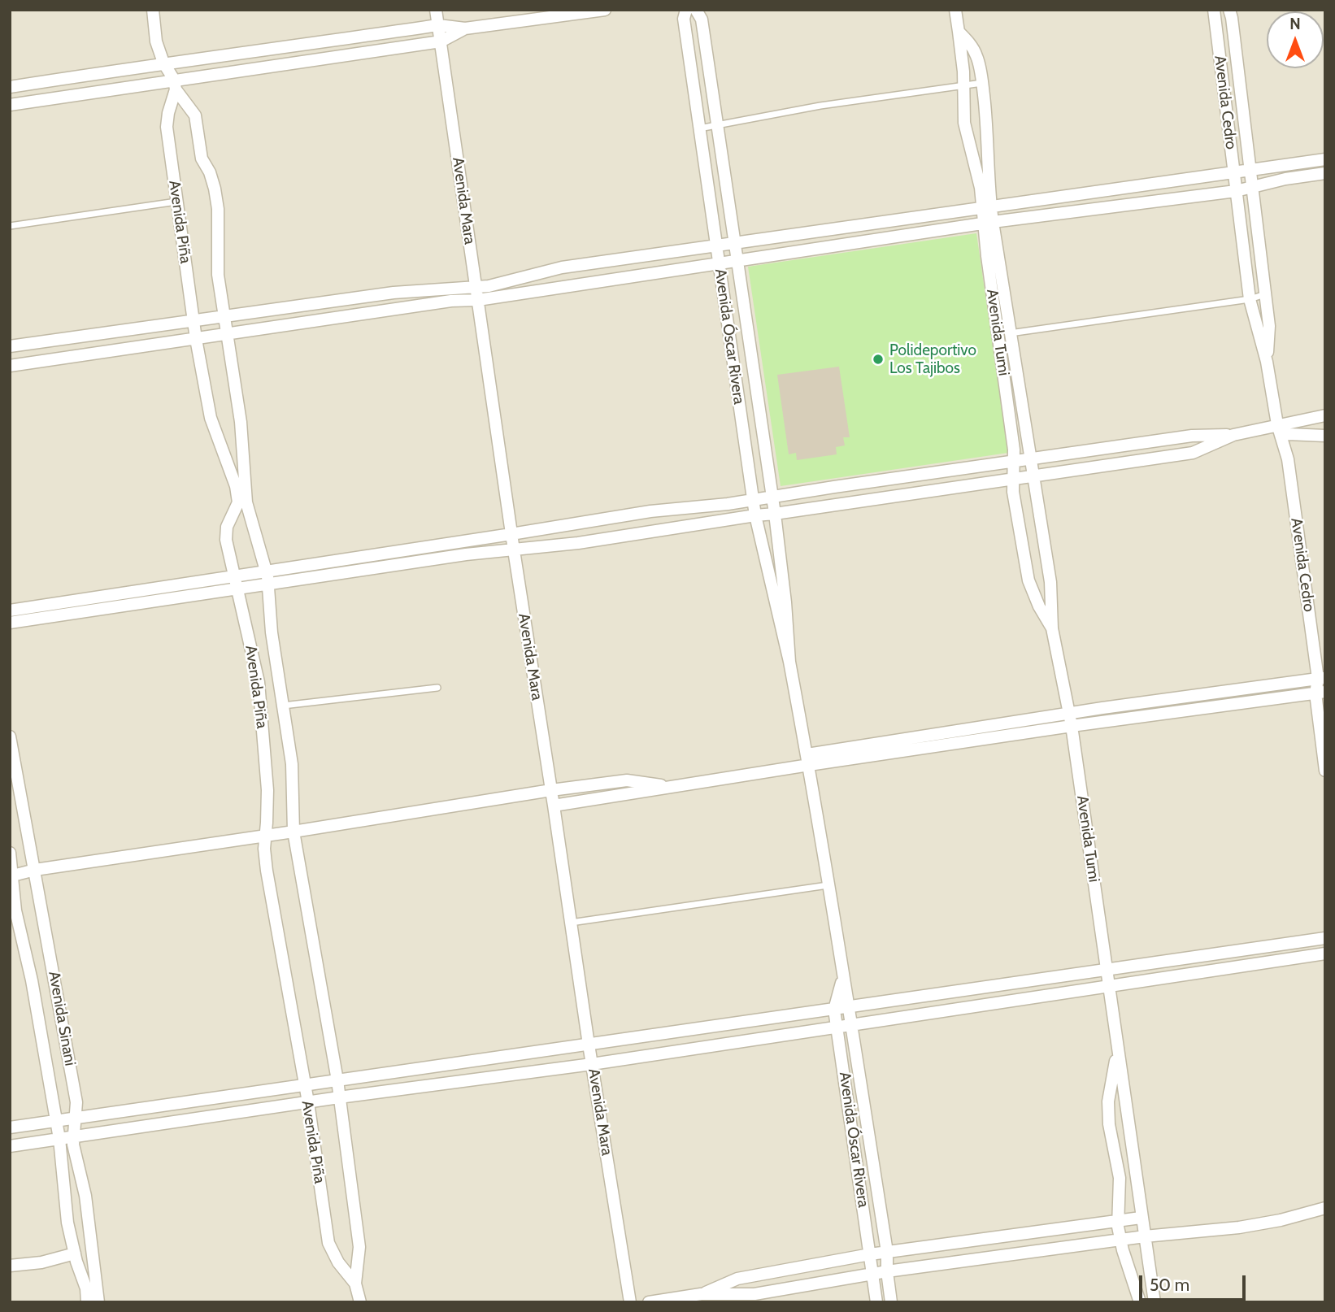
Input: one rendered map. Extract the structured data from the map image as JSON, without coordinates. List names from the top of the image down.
{
  "streets": {
    "street": [
      "Avenida Cedro",
      "Avenida Mara",
      "Avenida Piña",
      "Avenida Tumi",
      "Avenida Óscar Rivera",
      "Avenida Sinani"
    ]
  },
  "places": ["Polideportivo Los Tajibos"],
  "scale_bar": "50 m",
  "north": "top"
}
